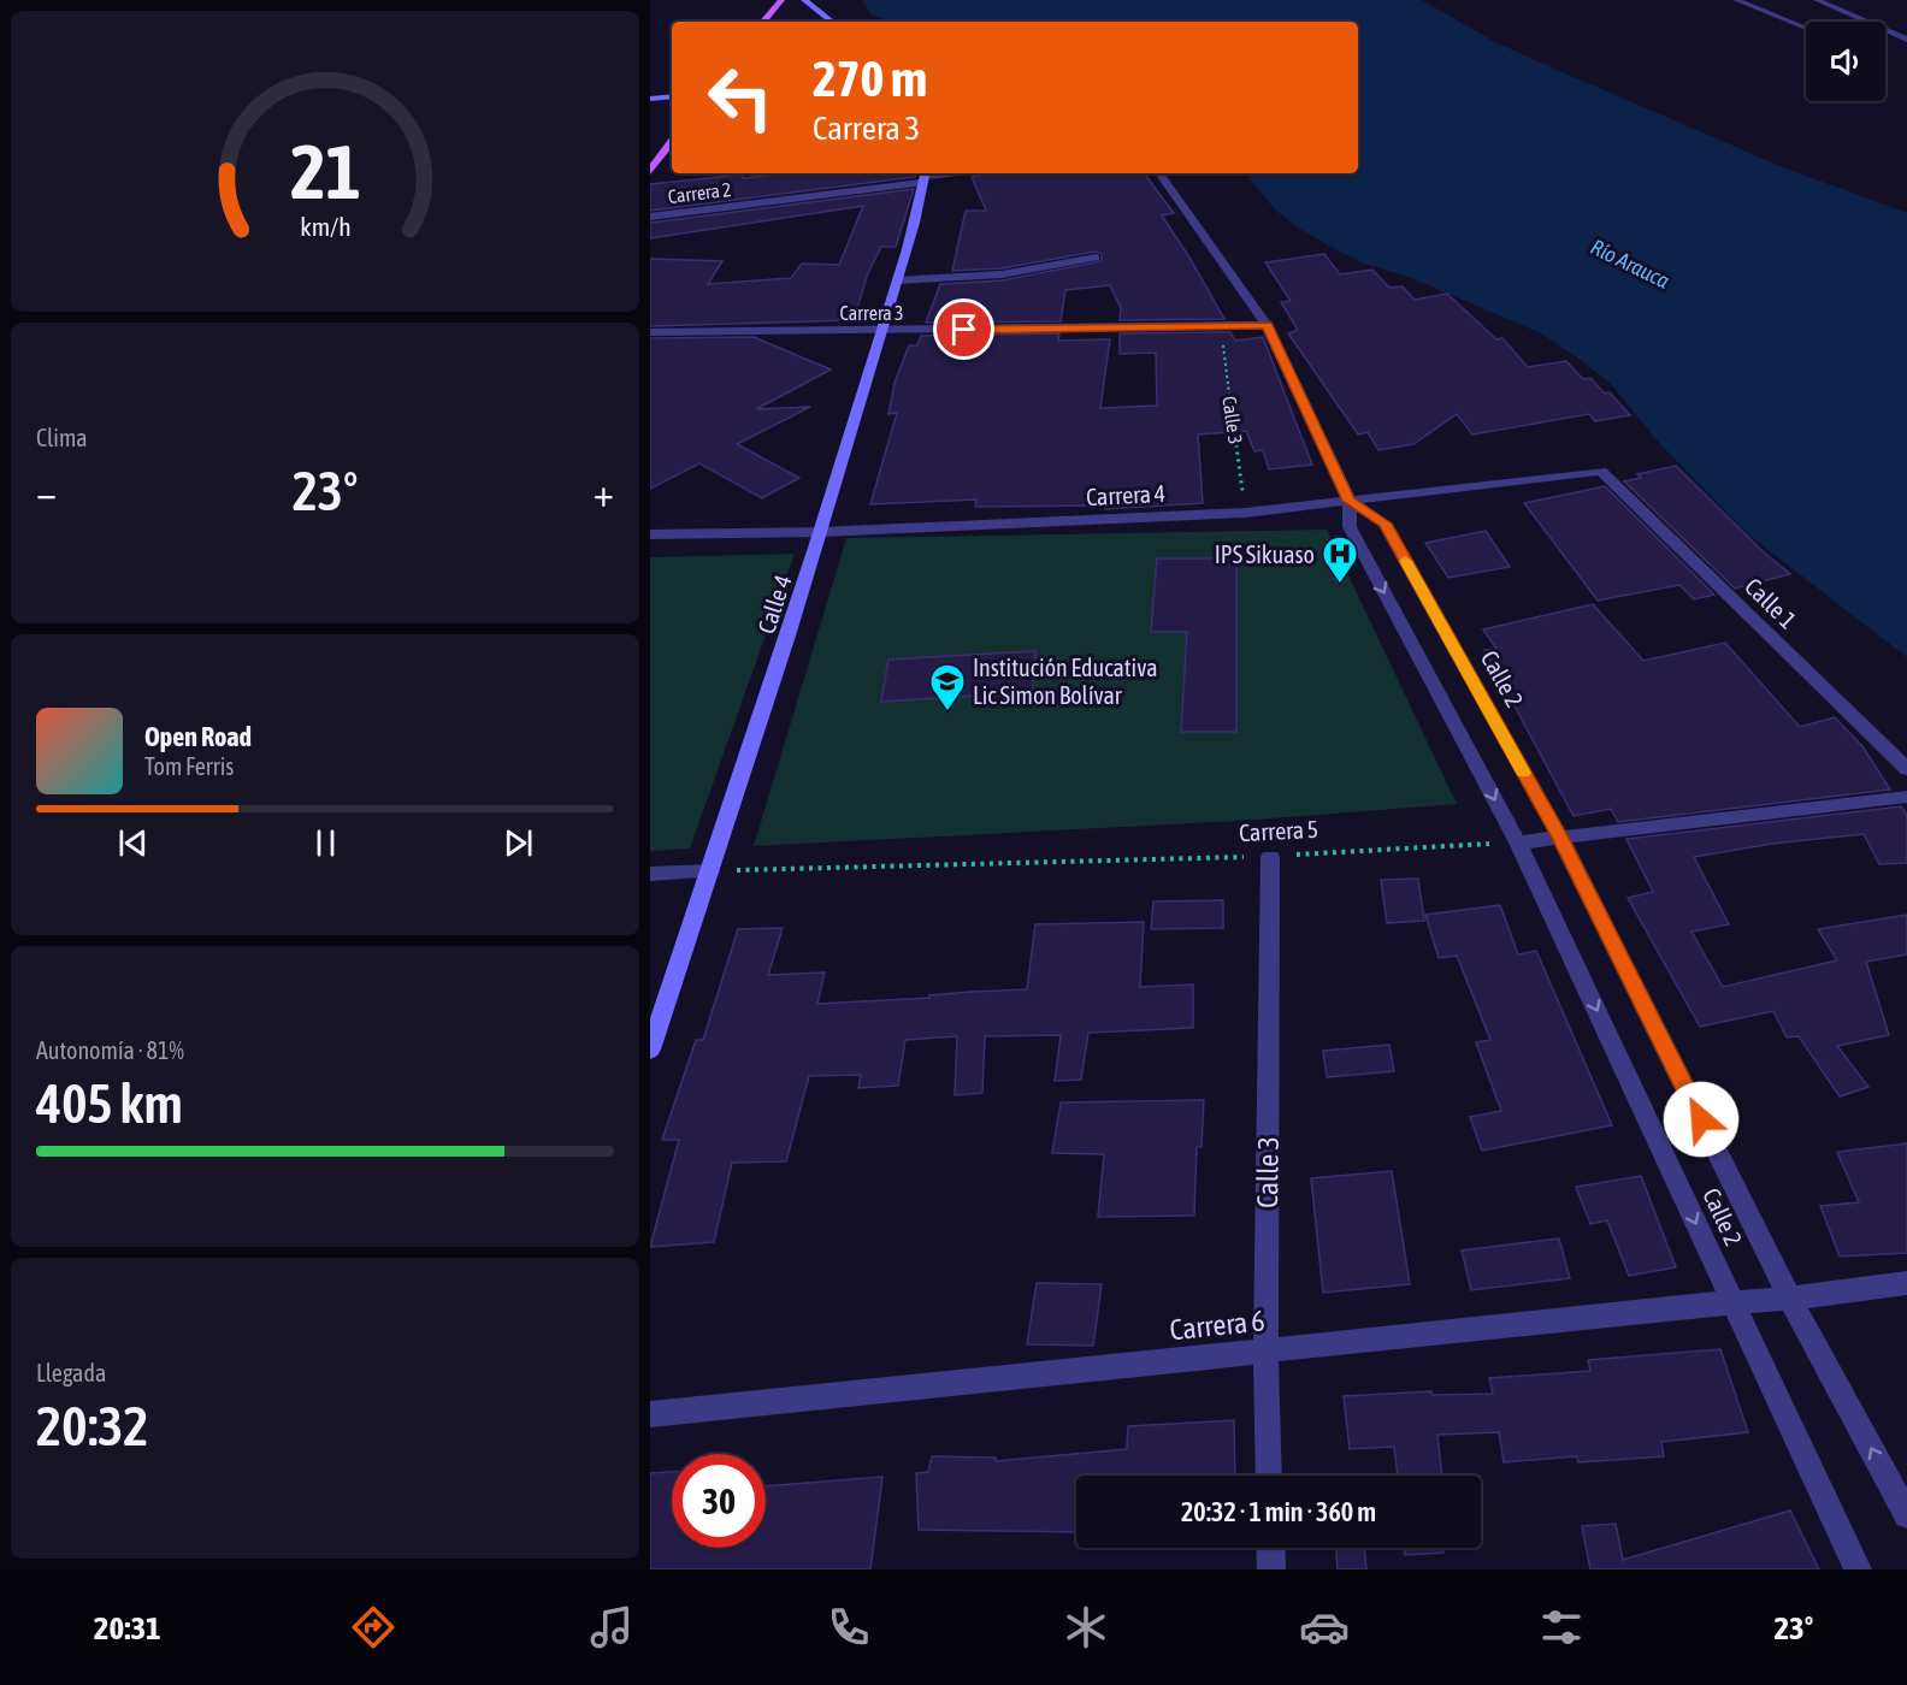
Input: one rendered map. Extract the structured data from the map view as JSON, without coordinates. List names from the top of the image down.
{
  "streets": {
    "street": [
      "Carrera 2",
      "Carrera 3",
      "Calle 3",
      "Carrera 4",
      "Calle 1",
      "Calle 4",
      "Calle 2",
      "Carrera 6"
    ],
    "path": ["Carrera 5"]
  },
  "crossings": [
    ["Carrera 2", "Calle 4"],
    ["Carrera 3", "Calle 3"],
    ["Carrera 3", "Calle 4"],
    ["Carrera 3", "Calle 2"],
    ["Calle 3", "Carrera 4"],
    ["Calle 3", "Carrera 5"],
    ["Calle 3", "Carrera 6"],
    ["Carrera 4", "Calle 1"],
    ["Carrera 4", "Calle 4"],
    ["Carrera 4", "Calle 2"],
    ["Calle 4", "Carrera 5"],
    ["Calle 2", "Carrera 5"],
    ["Calle 2", "Carrera 6"]
  ],
  "water": ["Río Arauca"],
  "places": {
    "hospital": ["IPS Sikuaso"],
    "school or university": ["Institución Educativa Lic Simon Bolívar"]
  },
  "page": {
    "turn": ["270 m", "Carrera 3"],
    "tile": [
      "Clima",
      ["Autonomía · 81%", "405 km"],
      ["Llegada", "20:32"]
    ],
    "heat": ["−", "23°", "+"],
    "song": ["Open Road", "Tom Ferris"],
    "limit": "30",
    "trip": "20:32 · 1 min · 360 m",
    "tabs": ["20:31", "23°"],
    "gauge": ["21", "km/h"]
  }
}
